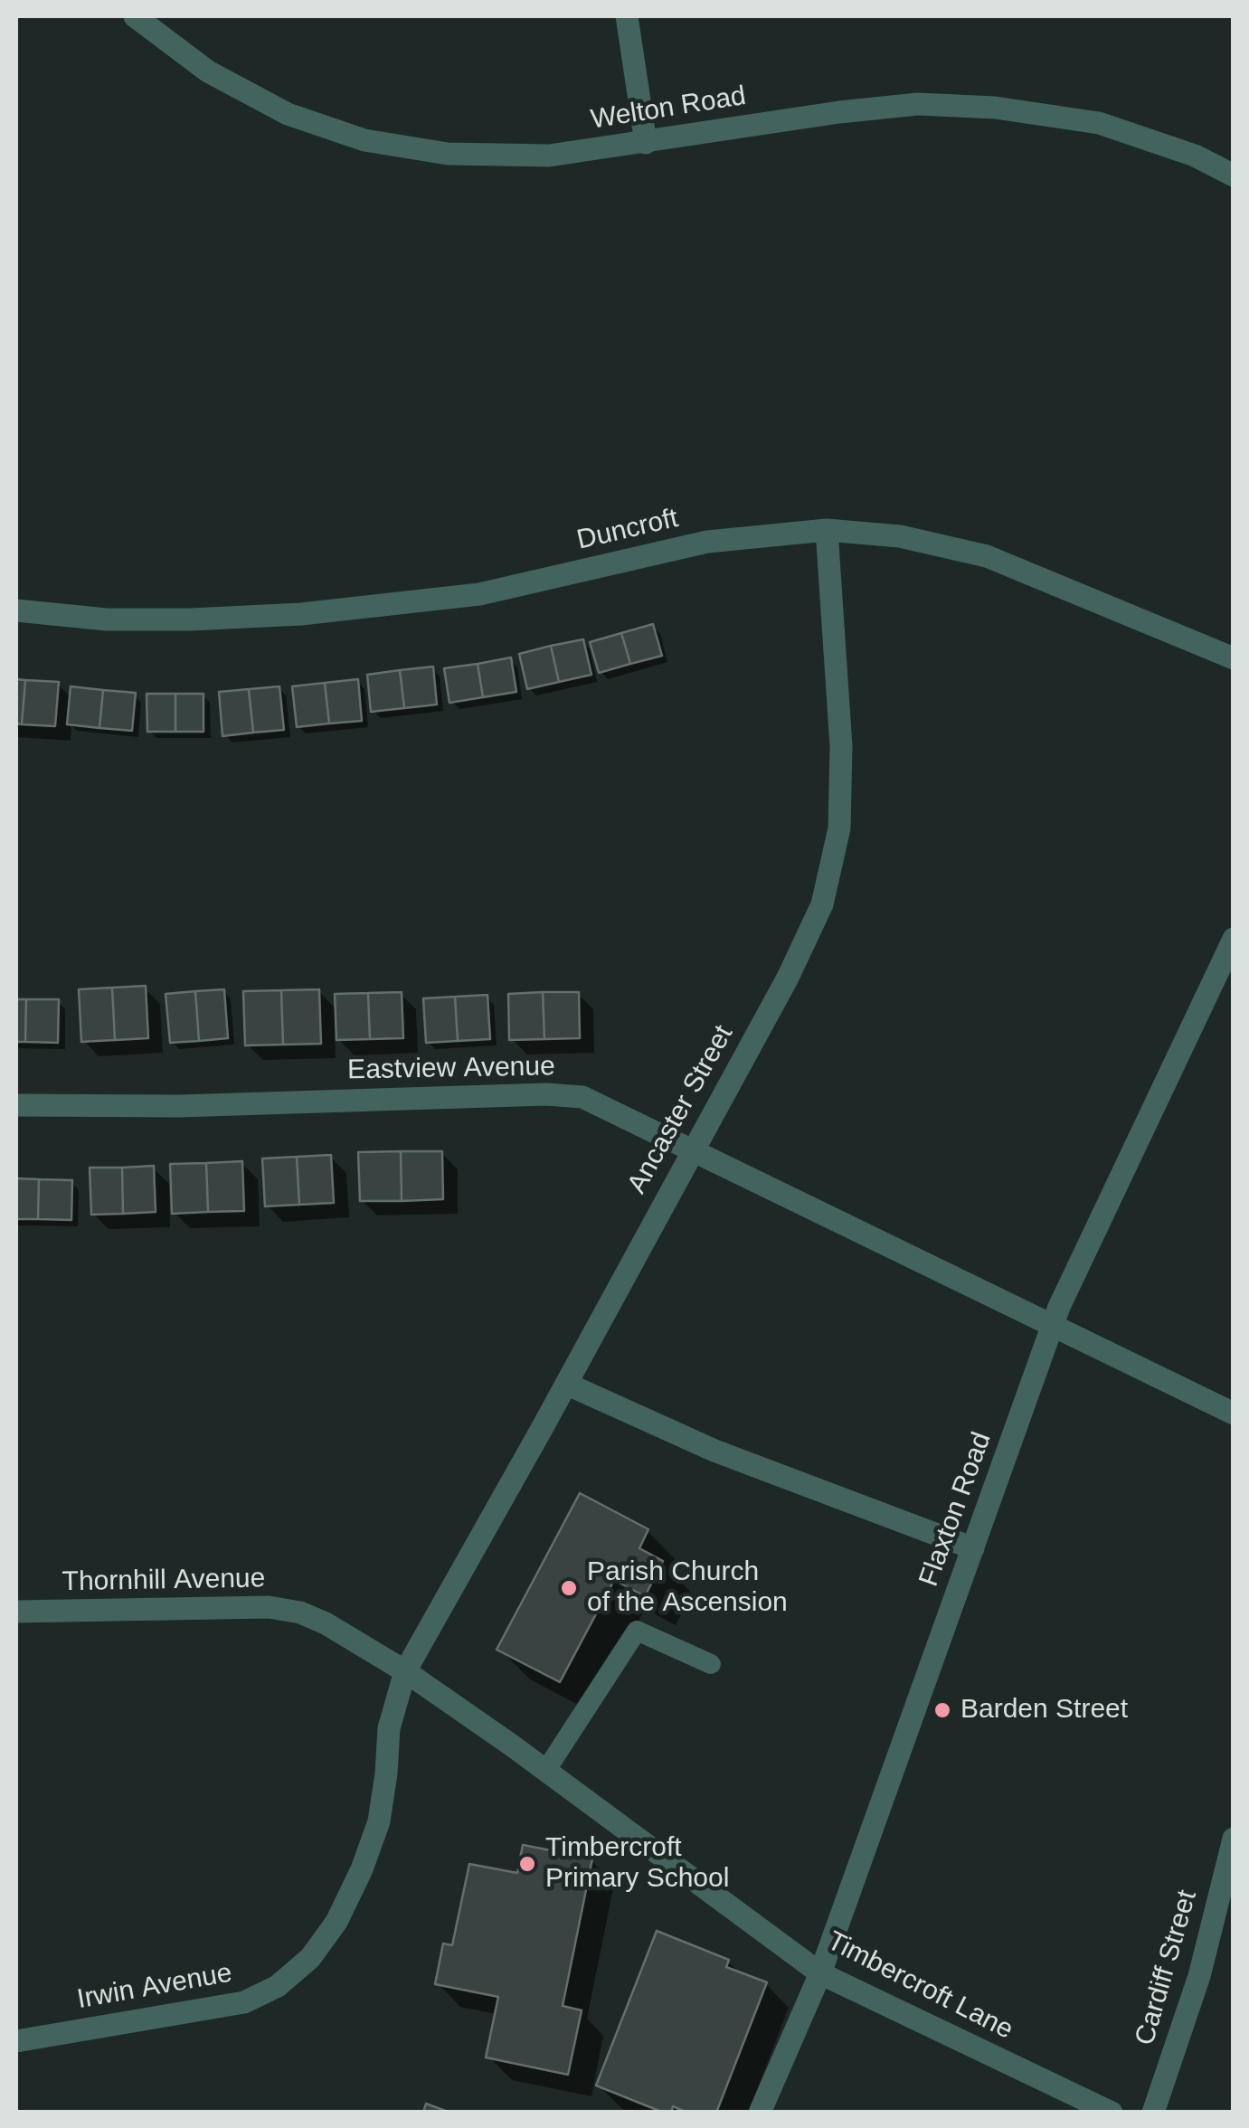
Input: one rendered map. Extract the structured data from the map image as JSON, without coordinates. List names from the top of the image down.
{
  "streets": {
    "street": [
      "Welton Road",
      "Duncroft",
      "Eastview Avenue",
      "Ancaster Street",
      "Flaxton Road",
      "Thornhill Avenue",
      "Cardiff Street",
      "Timbercroft Lane",
      "Irwin Avenue"
    ]
  },
  "crossings": [
    ["Duncroft", "Ancaster Street"],
    ["Eastview Avenue", "Ancaster Street"],
    ["Eastview Avenue", "Flaxton Road"],
    ["Ancaster Street", "Thornhill Avenue"],
    ["Ancaster Street", "Timbercroft Lane"],
    ["Ancaster Street", "Irwin Avenue"],
    ["Flaxton Road", "Timbercroft Lane"],
    ["Thornhill Avenue", "Timbercroft Lane"],
    ["Thornhill Avenue", "Irwin Avenue"],
    ["Timbercroft Lane", "Irwin Avenue"]
  ],
  "places": ["Parish Church of the Ascension", "Barden Street", "Timbercroft Primary School"]
}
